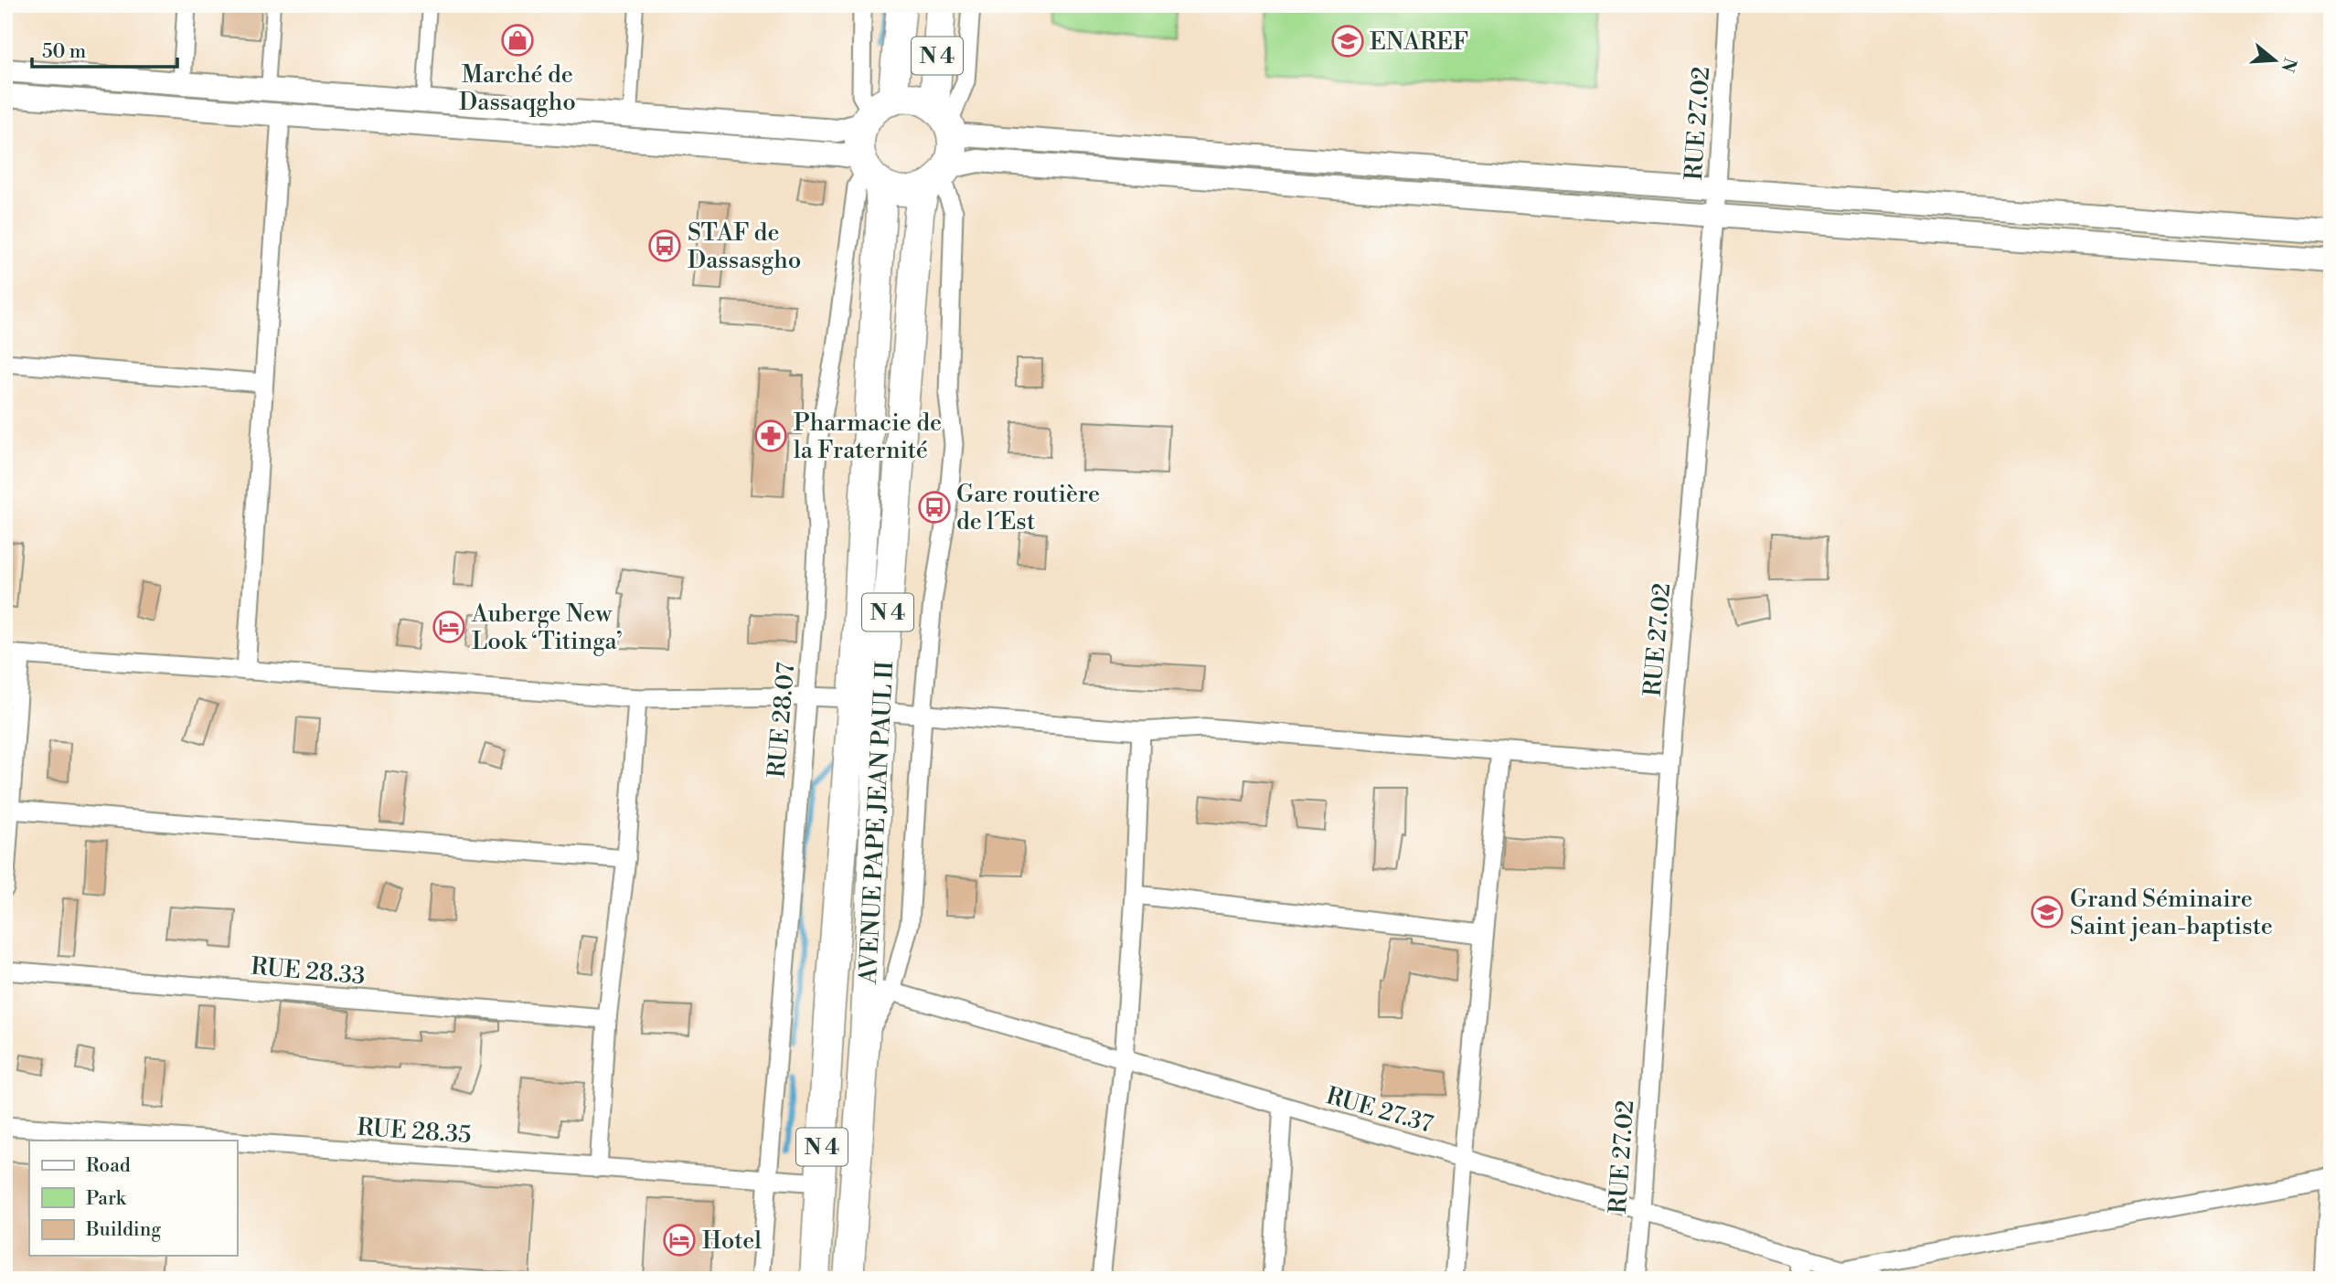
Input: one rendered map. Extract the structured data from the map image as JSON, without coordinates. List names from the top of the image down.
{
  "streets": {
    "highway": ["N 4", "AVENUE PAPE JEAN PAUL II"],
    "street": [
      "RUE 27.02",
      "RUE 28.07",
      "RUE 28.33",
      "RUE 27.37",
      "RUE 28.35"
    ]
  },
  "crossings": [
    ["N 4", "RUE 28.07"],
    ["N 4", "AVENUE PAPE JEAN PAUL II"],
    ["N 4", "RUE 28.35"],
    ["RUE 27.02", "RUE 27.37"],
    ["RUE 28.07", "AVENUE PAPE JEAN PAUL II"],
    ["RUE 28.07", "RUE 28.35"],
    ["AVENUE PAPE JEAN PAUL II", "RUE 27.37"],
    ["AVENUE PAPE JEAN PAUL II", "RUE 28.35"]
  ],
  "places": {
    "shop": ["Marché de Dassaqgho"],
    "school or university": ["ENAREF", "Grand Séminaire Saint jean-baptiste"],
    "bus stop": ["STAF de Dassasgho", "Gare routière de l´Est"],
    "pharmacy": ["Pharmacie de la Fraternité"],
    "hotel": ["Auberge New Look ‘Titinga’", "Hotel"]
  },
  "legend": ["Road", "Park", "Building"],
  "scale_bar": "50 m",
  "north": "right"
}
